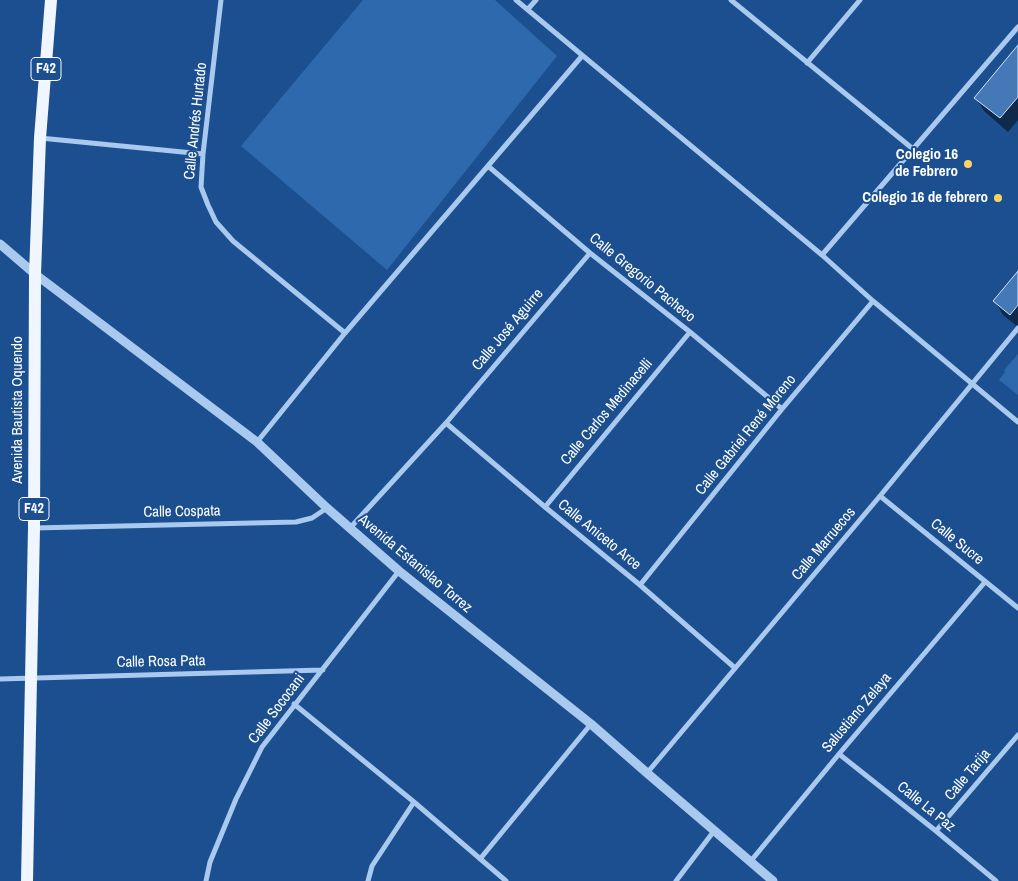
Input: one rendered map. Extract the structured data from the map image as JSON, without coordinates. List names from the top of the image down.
{
  "streets": {
    "main road": ["F42", "Avenida Bautista Oquendo"],
    "street": [
      "Calle Andrés Hurtado",
      "Calle Gregorio Pacheco",
      "Calle José Aguirre",
      "Calle Carlos Medinacelli",
      "Calle Gabriel René Moreno",
      "Calle Cospata",
      "Calle Aniceto Arce",
      "Calle Sucre",
      "Calle Marruecos",
      "Avenida Estanislao Torrez",
      "Calle Rosa Pata",
      "Calle Sococani",
      "Salustiano Zelaya",
      "Calle Tarija",
      "Calle La Paz"
    ]
  },
  "crossings": [
    ["Calle Gregorio Pacheco", "Calle José Aguirre"],
    ["Calle Gregorio Pacheco", "Calle Carlos Medinacelli"],
    ["Calle Gregorio Pacheco", "Calle Gabriel René Moreno"],
    ["Calle José Aguirre", "Calle Aniceto Arce"],
    ["Calle José Aguirre", "Avenida Estanislao Torrez"],
    ["Avenida Bautista Oquendo", "Calle Cospata"],
    ["Avenida Bautista Oquendo", "Avenida Estanislao Torrez"],
    ["Avenida Bautista Oquendo", "Calle Rosa Pata"],
    ["Calle Carlos Medinacelli", "Calle Aniceto Arce"],
    ["Calle Gabriel René Moreno", "Calle Aniceto Arce"],
    ["Calle Cospata", "Avenida Estanislao Torrez"],
    ["Calle Aniceto Arce", "Calle Marruecos"],
    ["Calle Sucre", "Calle Marruecos"],
    ["Calle Sucre", "Salustiano Zelaya"],
    ["Calle Marruecos", "Avenida Estanislao Torrez"],
    ["Avenida Estanislao Torrez", "Calle Sococani"],
    ["Avenida Estanislao Torrez", "Salustiano Zelaya"],
    ["Calle Rosa Pata", "Calle Sococani"],
    ["Salustiano Zelaya", "Calle La Paz"],
    ["Calle Tarija", "Calle La Paz"]
  ],
  "places": ["Colegio 16 de Febrero", "Colegio 16 de febrero"]
}
